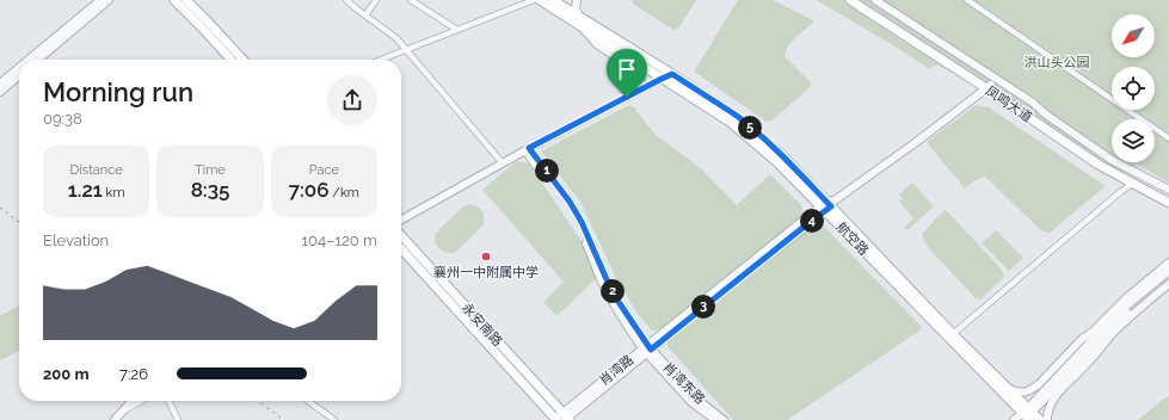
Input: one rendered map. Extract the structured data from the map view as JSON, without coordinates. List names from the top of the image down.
{
  "streets": {
    "main road": ["凤鸣大道", "航空路", "永安南路"],
    "street": ["肖湾路", "肖湾东路"]
  },
  "crossings": [
    ["凤鸣大道", "肖湾路"],
    ["航空路", "肖湾路"],
    ["永安南路", "肖湾路"],
    ["肖湾路", "肖湾东路"]
  ],
  "parks": ["洪山头公园"],
  "places": ["襄州一中附属中学"],
  "north": "bottom left",
  "page": {
    "heading": ["Morning run", "09:38"],
    "pins": [
      "5",
      "1",
      "4",
      "2",
      "3"
    ],
    "stats": [
      ["Distance", "1.21 km"],
      ["Time", "8:35"],
      ["Pace", "7:06 /km"]
    ],
    "chart": ["Elevation", "104–120 m"],
    "list": [
      {
        "name": "200 m",
        "note": "7:26"
      }
    ]
  }
}
